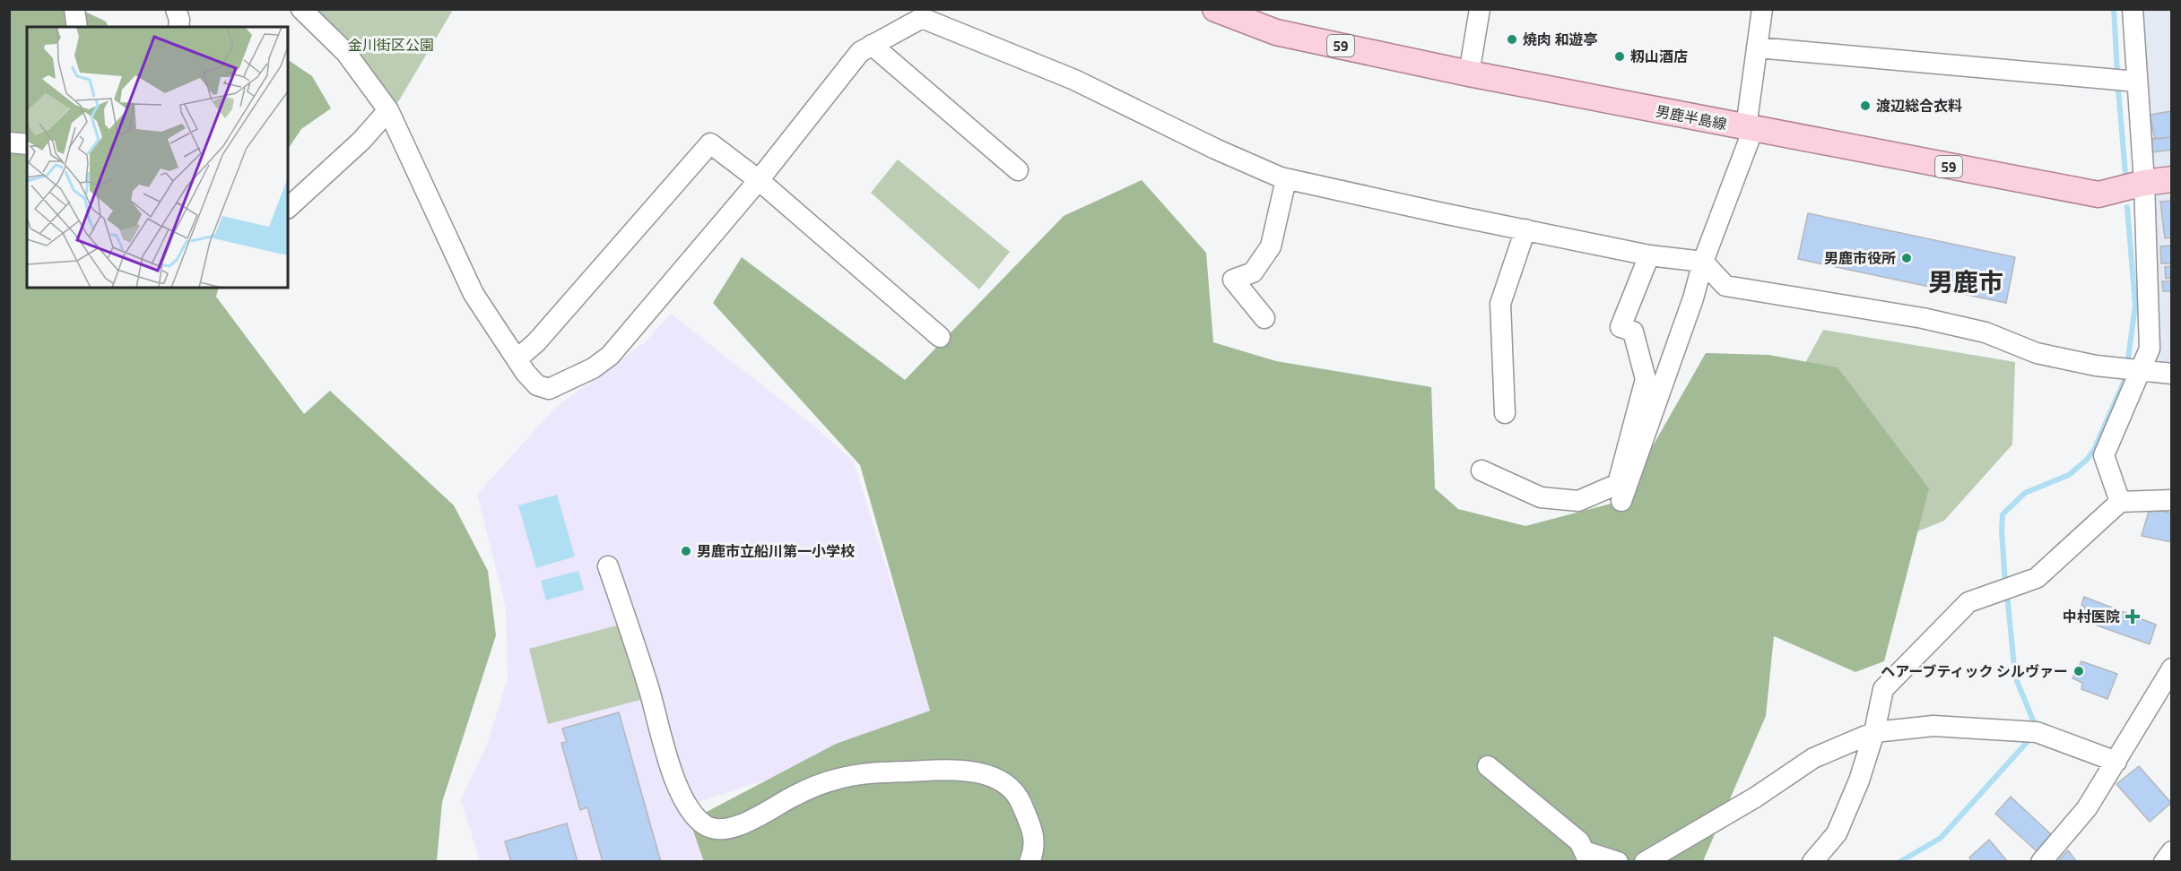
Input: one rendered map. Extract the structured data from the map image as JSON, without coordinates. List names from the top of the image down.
{
  "streets": {
    "main road": ["59", "男鹿半島線"]
  },
  "districts": ["男鹿市"],
  "parks": ["金川街区公園"],
  "places": {
    "other": [
      "焼肉 和遊亭",
      "籾山酒店",
      "渡辺総合衣料",
      "男鹿市役所",
      "男鹿市立船川第一小学校",
      "ヘアーブティック シルヴァー"
    ],
    "health": ["中村医院"]
  }
}
